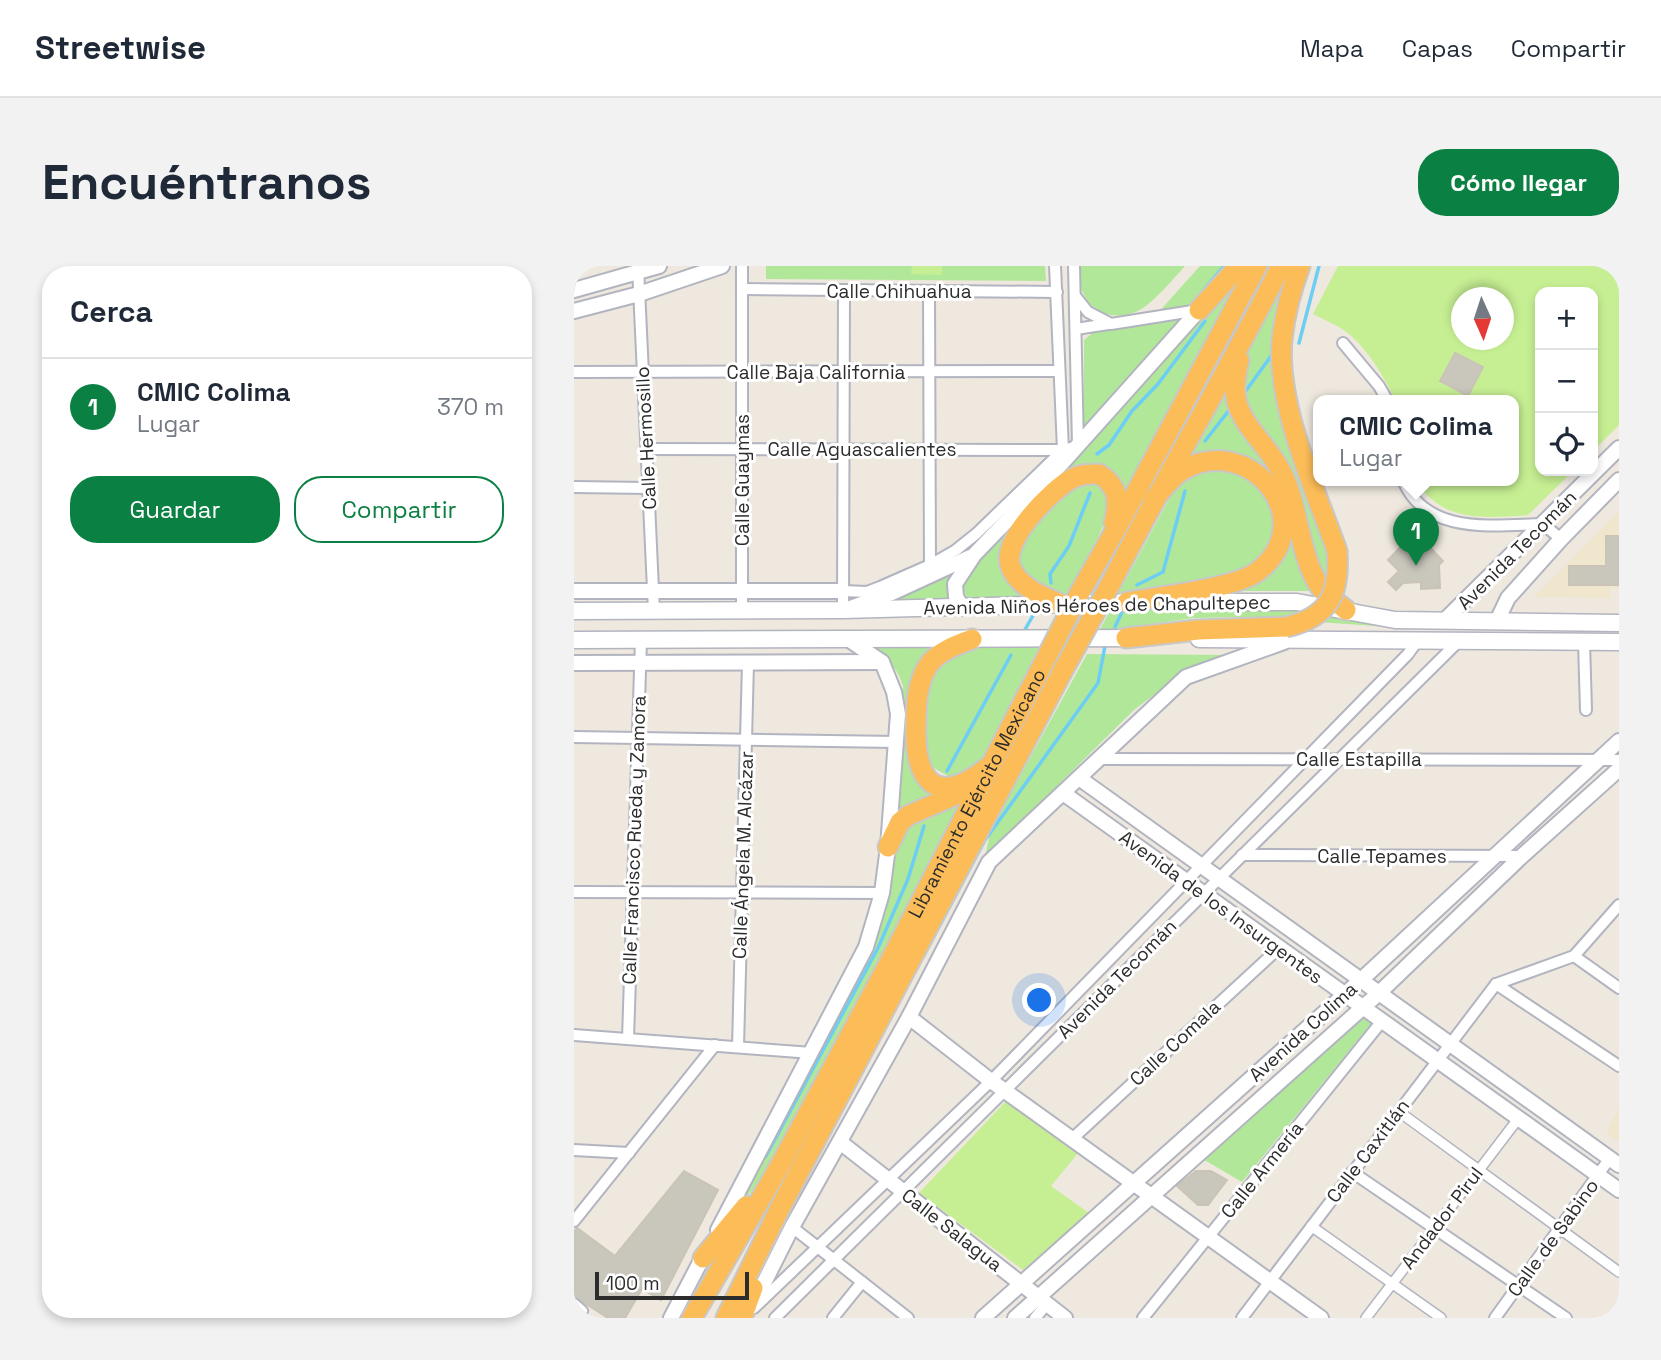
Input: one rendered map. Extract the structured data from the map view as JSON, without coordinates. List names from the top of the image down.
{
  "streets": {
    "highway": ["Libramiento Ejército Mexicano"],
    "main road": ["Avenida Niños Héroes de Chapultepec"],
    "street": [
      "Calle Chihuahua",
      "Calle Baja California",
      "Calle Hermosillo",
      "Calle Aguascalientes",
      "Calle Guaymas",
      "Avenida Tecomán",
      "Calle Estapilla",
      "Calle Francisco Rueda y Zamora",
      "Calle Ángela M. Alcázar",
      "Calle Tepames",
      "Avenida de los Insurgentes",
      "Avenida Colima",
      "Calle Comala",
      "Calle Caxitlán",
      "Calle Armería",
      "Andador Pirul",
      "Calle Salagua",
      "Calle de Sabino"
    ]
  },
  "crossings": [
    ["Calle Chihuahua", "Calle Guaymas"],
    ["Calle Baja California", "Calle Hermosillo"],
    ["Calle Baja California", "Calle Guaymas"],
    ["Calle Hermosillo", "Calle Aguascalientes"],
    ["Calle Hermosillo", "Avenida Niños Héroes de Chapultepec"],
    ["Calle Aguascalientes", "Calle Guaymas"],
    ["Calle Guaymas", "Avenida Niños Héroes de Chapultepec"],
    ["Avenida Tecomán", "Avenida Niños Héroes de Chapultepec"],
    ["Avenida Tecomán", "Calle Estapilla"],
    ["Avenida Tecomán", "Calle Tepames"],
    ["Avenida Tecomán", "Avenida de los Insurgentes"],
    ["Avenida Tecomán", "Calle Salagua"],
    ["Avenida Niños Héroes de Chapultepec", "Calle Francisco Rueda y Zamora"],
    ["Calle Estapilla", "Avenida Colima"],
    ["Calle Tepames", "Avenida Colima"],
    ["Avenida de los Insurgentes", "Avenida Colima"],
    ["Avenida de los Insurgentes", "Calle Comala"],
    ["Avenida de los Insurgentes", "Calle Caxitlán"],
    ["Avenida de los Insurgentes", "Calle Armería"],
    ["Avenida de los Insurgentes", "Andador Pirul"],
    ["Avenida de los Insurgentes", "Calle de Sabino"],
    ["Avenida Colima", "Calle Salagua"]
  ],
  "scale_bar": "100 m",
  "north": "bottom",
  "page": {
    "header": "Streetwise",
    "nav": ["Mapa", "Capas", "Compartir"],
    "buttons": [
      "Cómo llegar",
      ["Guardar", "Compartir"]
    ],
    "title": "Encuéntranos",
    "heading": "Cerca",
    "map_buttons": ["+", "−"],
    "list": [
      {
        "mark": "1",
        "name": "CMIC Colima",
        "note": "Lugar",
        "value": "370 m"
      }
    ],
    "popup": ["CMIC Colima", "Lugar"],
    "pins": "1",
    "scale": "100 m"
  }
}
